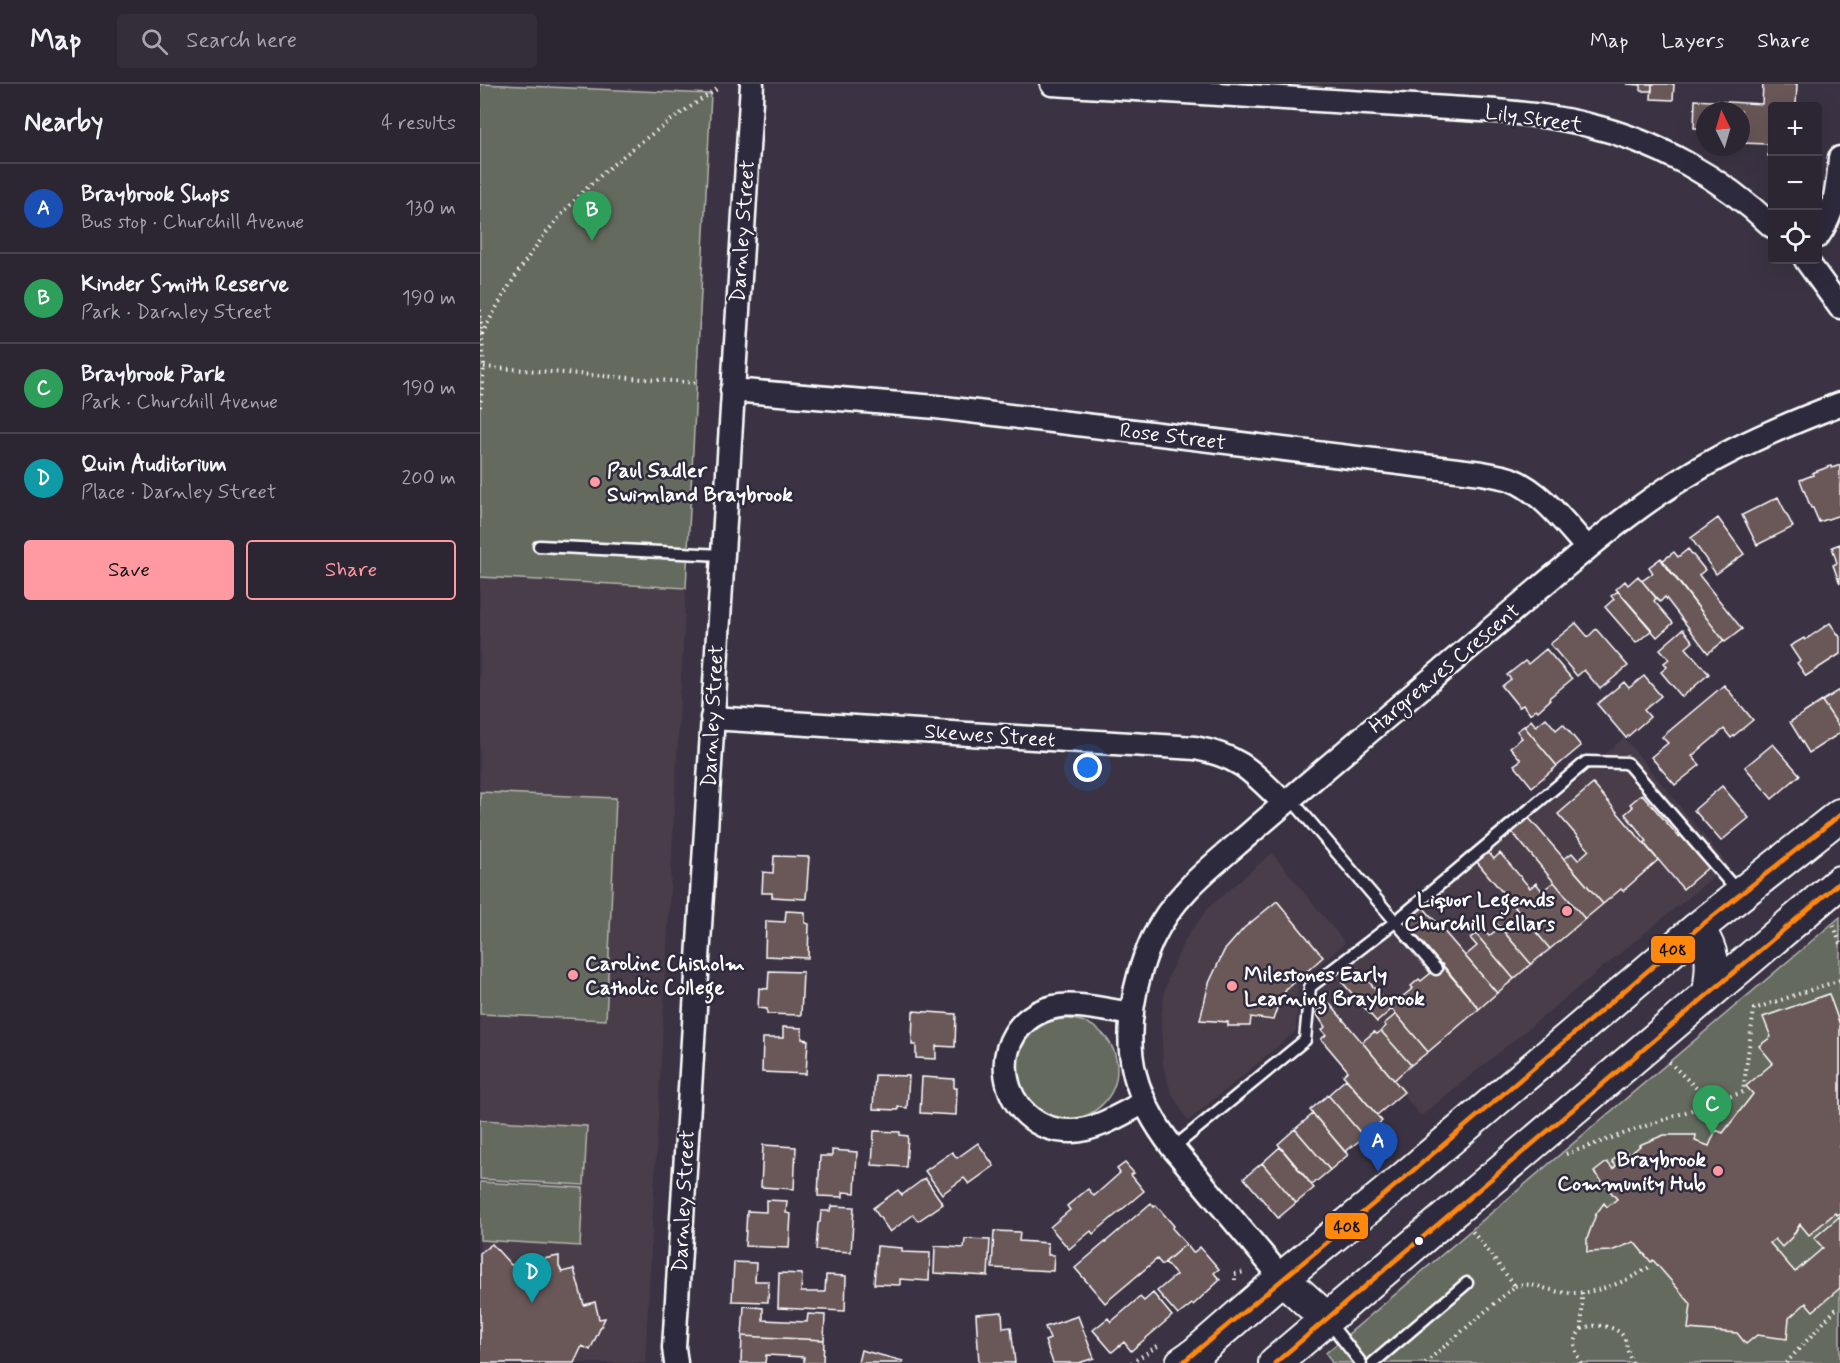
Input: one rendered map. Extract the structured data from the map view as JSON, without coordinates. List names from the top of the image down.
{
  "streets": {
    "main road": ["Hargreaves Crescent"],
    "street": [
      "Lily Street",
      "Darnley Street",
      "Rose Street",
      "Skewes Street"
    ]
  },
  "crossings": [
    ["Darnley Street", "Rose Street"],
    ["Darnley Street", "Skewes Street"],
    ["Rose Street", "Hargreaves Crescent"],
    ["Hargreaves Crescent", "Skewes Street"]
  ],
  "places": [
    "Paul Sadler Swimland Braybrook",
    "Liquor Legends Churchill Cellars",
    "Caroline Chisholm Catholic College",
    "Milestones Early Learning Braybrook",
    "Braybrook Community Hub"
  ],
  "lines": ["transit line 408"],
  "north": "top",
  "page": {
    "header": "Map",
    "search": "Search here",
    "nav": ["Map", "Layers", "Share"],
    "heading": ["Nearby", "4 results"],
    "map_buttons": ["+", "−"],
    "list": [
      {
        "mark": "A",
        "name": "Braybrook Shops",
        "note": "Bus stop · Churchill Avenue",
        "value": "130 m"
      },
      {
        "mark": "B",
        "name": "Kinder Smith Reserve",
        "note": "Park · Darnley Street",
        "value": "190 m"
      },
      {
        "mark": "C",
        "name": "Braybrook Park",
        "note": "Park · Churchill Avenue",
        "value": "190 m"
      },
      {
        "mark": "D",
        "name": "Quin Auditorium",
        "note": "Place · Darnley Street",
        "value": "200 m"
      }
    ],
    "pins": [
      "B",
      "C",
      "A",
      "D"
    ],
    "buttons": ["Save", "Share"]
  }
}
